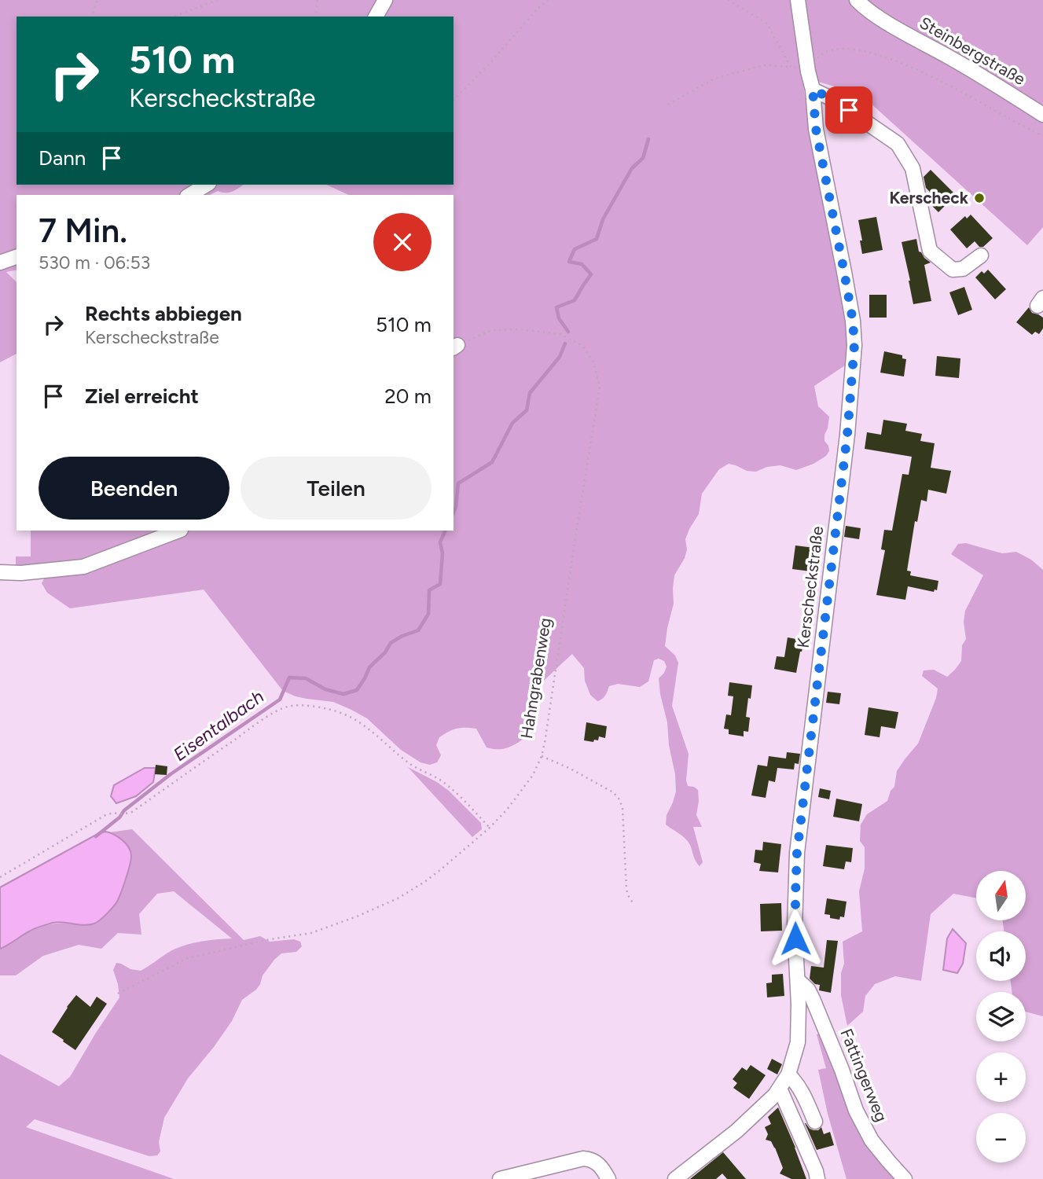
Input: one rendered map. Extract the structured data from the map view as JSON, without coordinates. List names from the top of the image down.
{
  "streets": {
    "street": ["Steinbergstraße", "Kerscheckstraße", "Fattingerweg"],
    "path": ["Hahngrabenweg"]
  },
  "crossings": [
    ["Kerscheckstraße", "Fattingerweg"]
  ],
  "water": ["Eisentalbach"],
  "places": ["Kerscheck"],
  "north": "top",
  "page": {
    "turn": ["510 m", "Kerscheckstraße"],
    "then": "Dann",
    "heading": ["7 Min.", "530 m · 06:53"],
    "list": [
      {
        "name": "Rechts abbiegen",
        "note": "Kerscheckstraße",
        "value": "510 m"
      },
      {
        "name": "Ziel erreicht",
        "value": "20 m"
      }
    ],
    "buttons": ["Beenden", "Teilen"],
    "map_buttons": ["+", "−"]
  }
}
